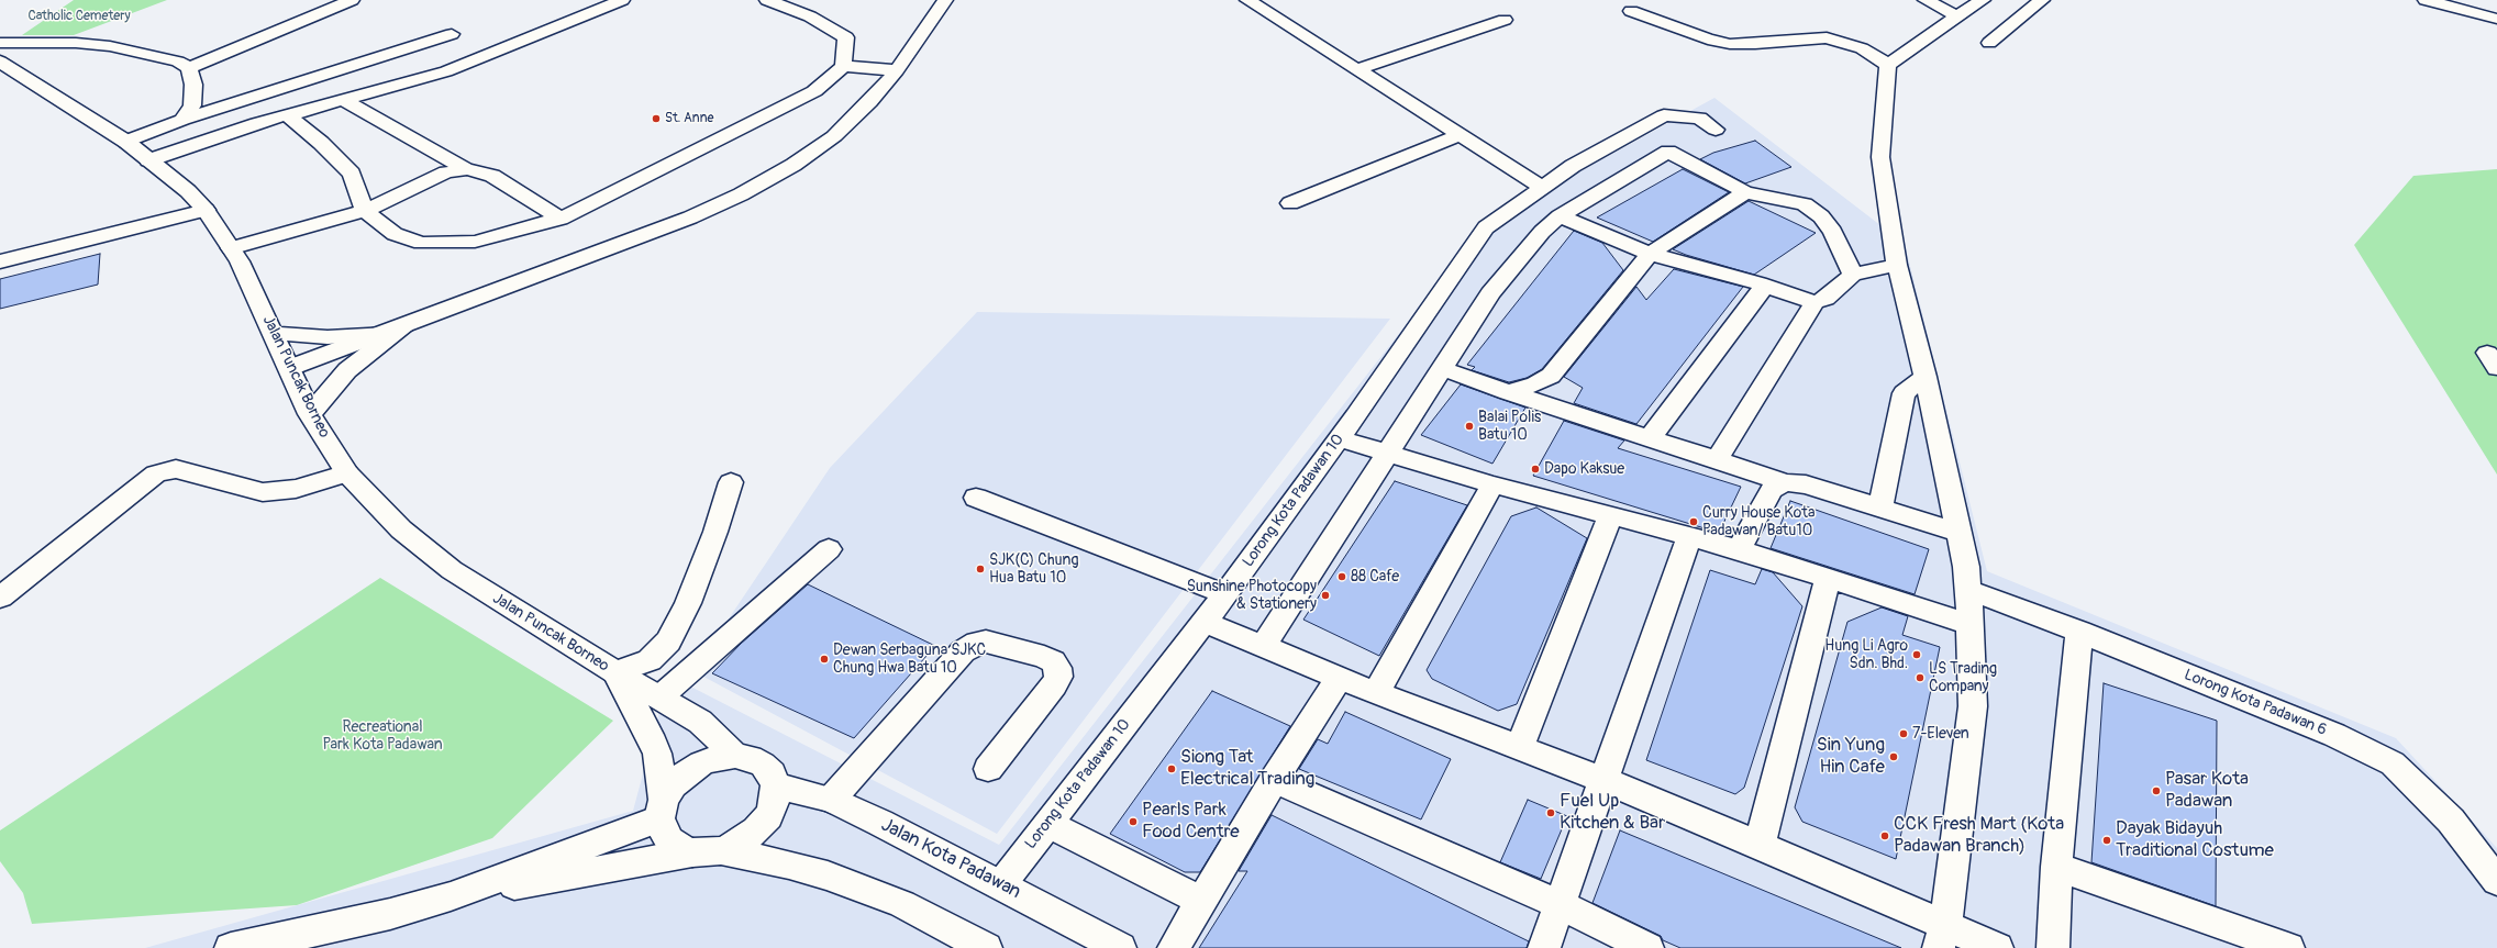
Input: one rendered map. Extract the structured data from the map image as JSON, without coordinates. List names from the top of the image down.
{
  "streets": {
    "street": [
      "Jalan Puncak Borneo",
      "Lorong Kota Padawan 10",
      "Lorong Kota Padawan 6",
      "Jalan Kota Padawan"
    ]
  },
  "crossings": [
    ["Jalan Puncak Borneo", "Jalan Kota Padawan"],
    ["Lorong Kota Padawan 10", "Jalan Kota Padawan"]
  ],
  "parks": ["Catholic Cemetery", "Recreational Park Kota Padawan"],
  "places": [
    "St. Anne",
    "Balai Polis Batu 10",
    "Dapo Kaksue",
    "Curry House Kota Padawan/ Batu10",
    "SJK(C) Chung Hua Batu 10",
    "88 Cafe",
    "Sunshine Photocopy & Stationery",
    "Hung Li Agro Sdn. Bhd.",
    "Dewan Serbaguna SJKC Chung Hwa Batu 10",
    "LS Trading Company",
    "7-Eleven",
    "Sin Yung Hin Cafe",
    "Siong Tat Electrical Trading",
    "Pasar Kota Padawan",
    "Fuel Up Kitchen & Bar",
    "Pearls Park Food Centre",
    "CCK Fresh Mart (Kota Padawan Branch)",
    "Dayak Bidayuh Traditional Costume"
  ]
}
